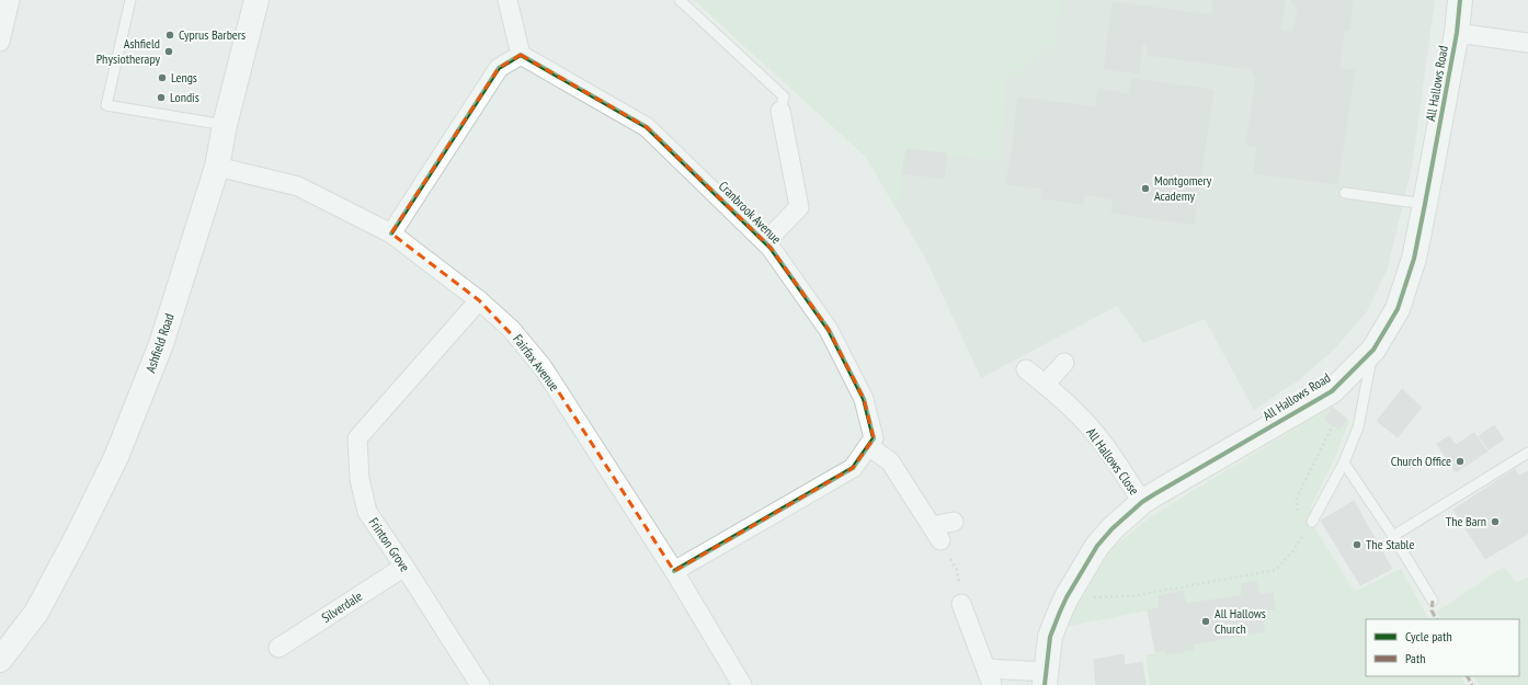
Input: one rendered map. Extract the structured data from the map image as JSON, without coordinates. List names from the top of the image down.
{
  "streets": {
    "street": [
      "All Hallows Road",
      "Cranbrook Avenue",
      "Ashfield Road",
      "Fairfax Avenue",
      "All Hallows Close",
      "Frinton Grove",
      "Silverdale"
    ]
  },
  "crossings": [
    ["All Hallows Road", "All Hallows Close"],
    ["Cranbrook Avenue", "Fairfax Avenue"],
    ["Ashfield Road", "Fairfax Avenue"],
    ["Fairfax Avenue", "Frinton Grove"],
    ["Frinton Grove", "Silverdale"]
  ],
  "places": [
    "Cyprus Barbers",
    "Ashfield Physiotherapy",
    "Lengs",
    "Londis",
    "Montgomery Academy",
    "Church Office",
    "The Barn",
    "The Stable",
    "All Hallows Church"
  ],
  "legend": ["Cycle path", "Path"]
}
